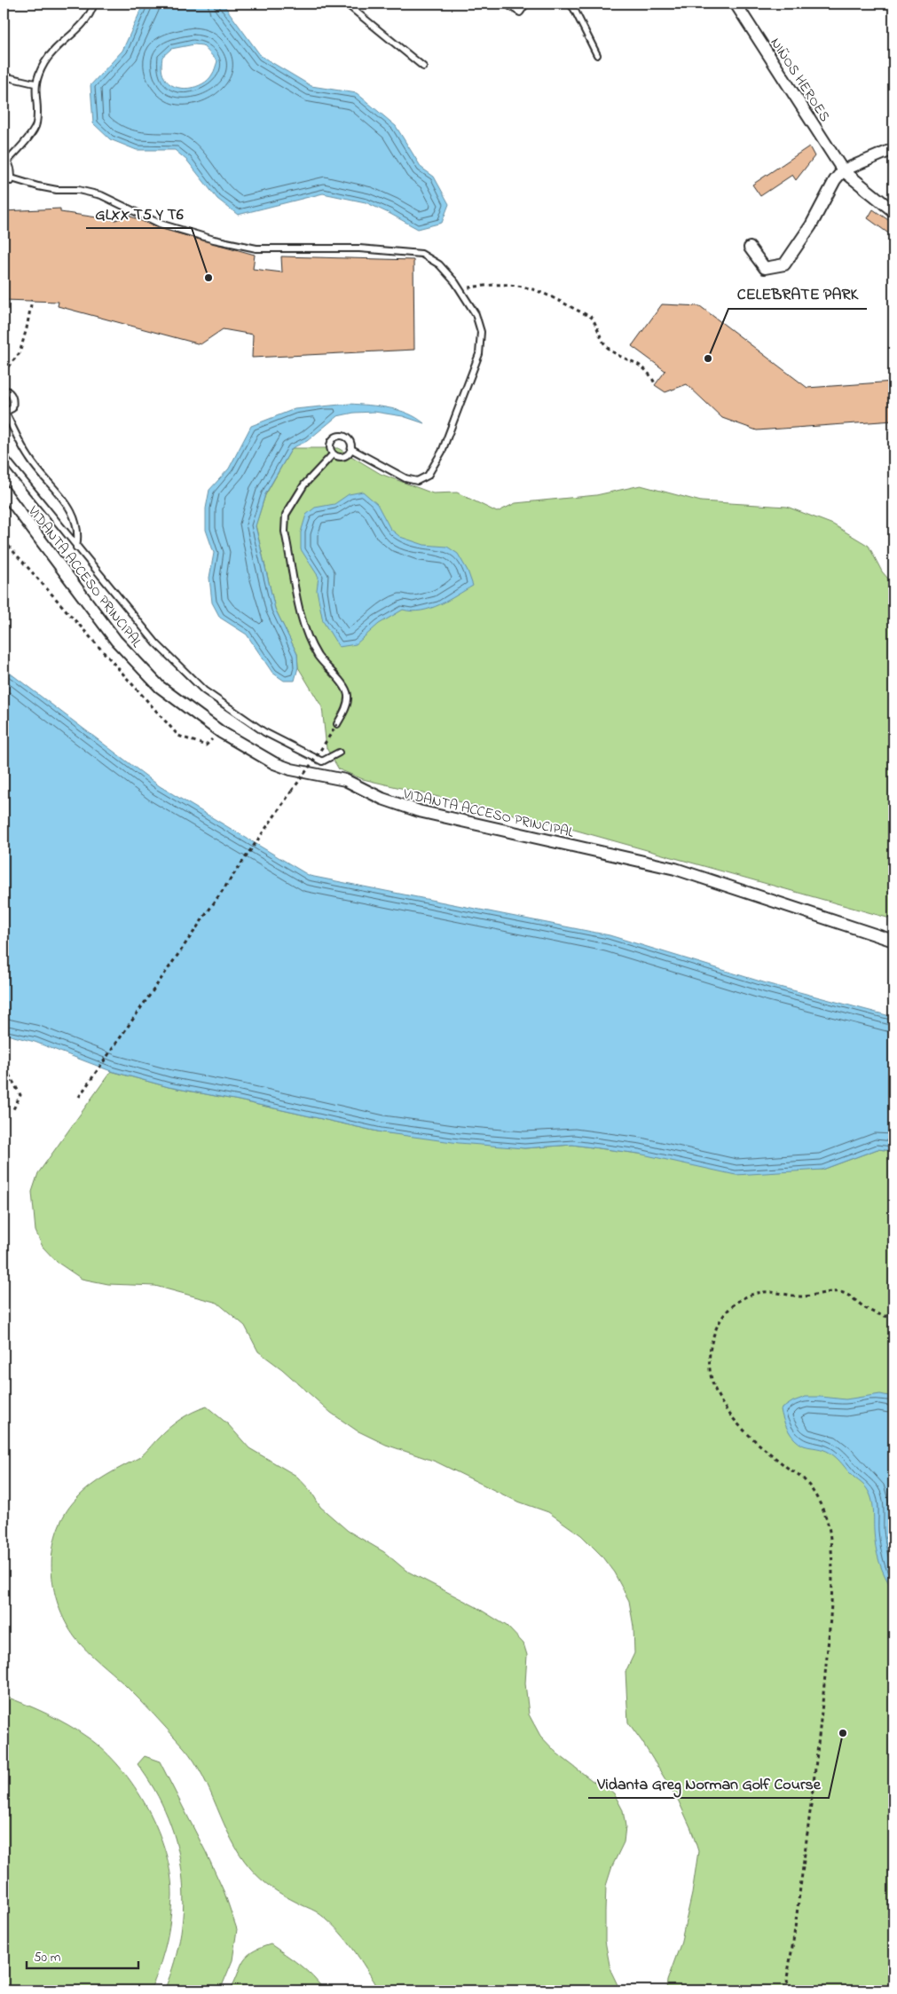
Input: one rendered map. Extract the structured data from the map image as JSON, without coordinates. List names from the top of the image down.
{
  "streets": {
    "street": ["NIÑOS HEROES", "VIDANTA ACCESO PRINCIPAL"]
  },
  "places": ["GLXX T5 Y T6", "CELEBRATE PARK", "Vidanta Greg Norman Golf Course"],
  "scale_bar": "50 m"
}
